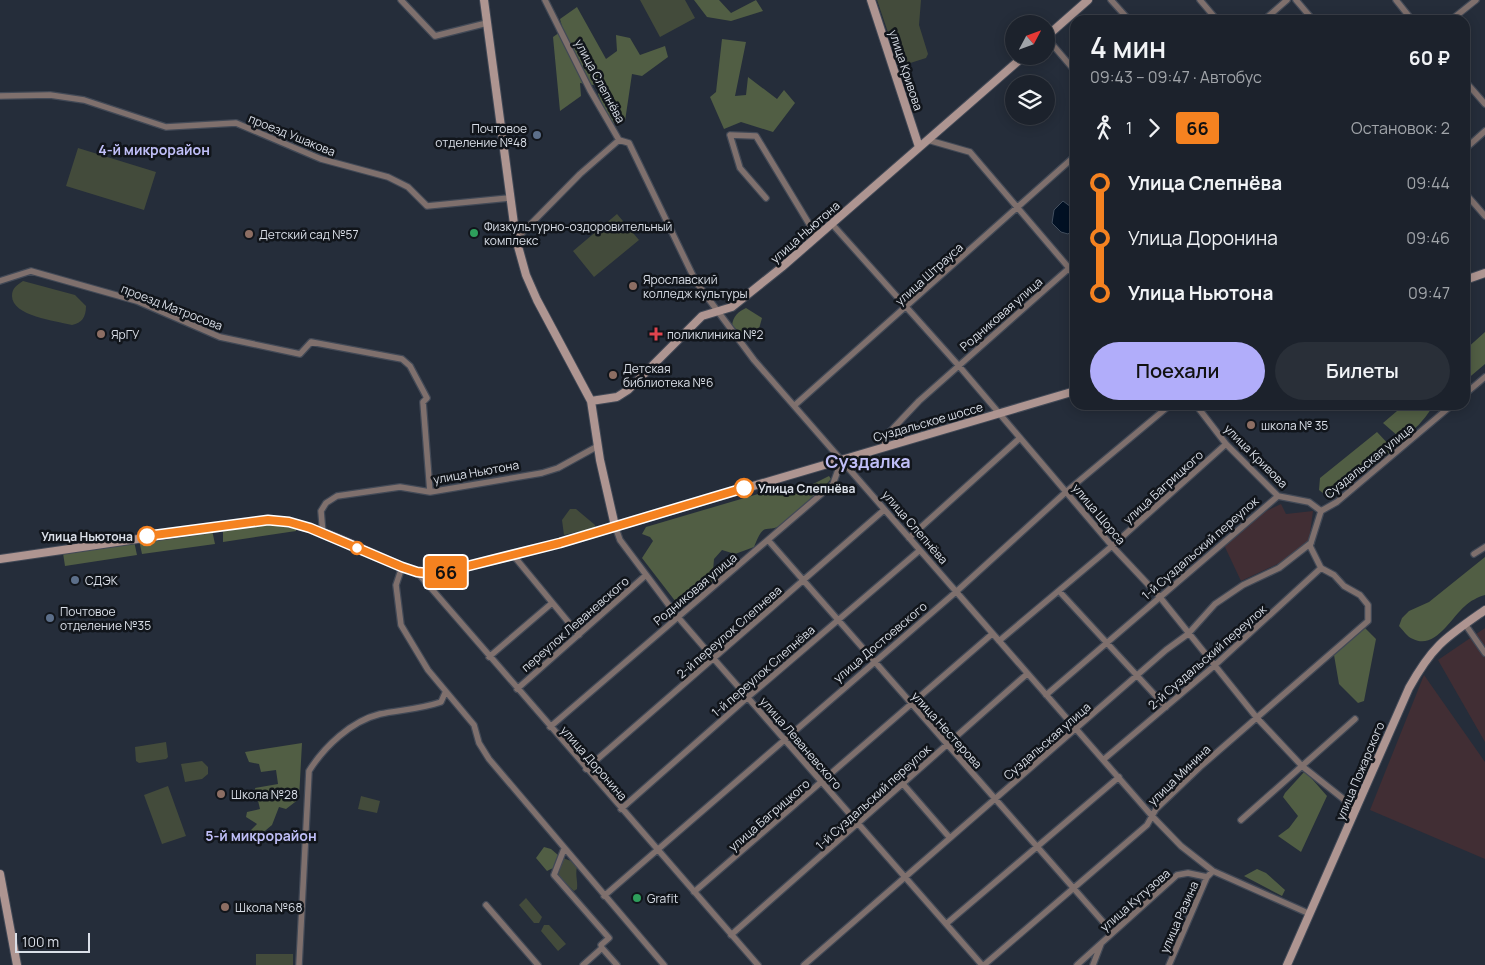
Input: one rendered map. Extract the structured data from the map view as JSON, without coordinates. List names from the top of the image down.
{
  "streets": {
    "street": [
      "улица Кривова",
      "улица Слепнёва",
      "проезд Ушакова",
      "улица Ньютона",
      "улица Штрауса",
      "проезд Матросова",
      "Родниковая улица",
      "Суздальское шоссе",
      "Суздальская улица",
      "улица Багрицкого",
      "улица Щорса",
      "1-й Суздальский переулок",
      "переулок Леваневского",
      "2-й переулок Слепнева",
      "улица Достоевского",
      "2-й Суздальский переулок",
      "1-й переулок Слепнёва",
      "улица Нестерова",
      "улица Леваневского",
      "улица Доронина",
      "улица Пожарского",
      "улица Минина",
      "улица Кутузова",
      "улица Разина"
    ]
  },
  "crossings": [
    ["улица Кривова", "улица Ньютона"],
    ["улица Кривова", "Суздальская улица"],
    ["улица Кривова", "улица Багрицкого"],
    ["улица Кривова", "1-й Суздальский переулок"],
    ["улица Слепнёва", "улица Ньютона"],
    ["улица Слепнёва", "улица Штрауса"],
    ["улица Слепнёва", "Родниковая улица"],
    ["улица Слепнёва", "Суздальское шоссе"],
    ["улица Слепнёва", "Суздальская улица"],
    ["улица Слепнёва", "улица Багрицкого"],
    ["улица Слепнёва", "1-й Суздальский переулок"],
    ["улица Слепнёва", "2-й переулок Слепнева"],
    ["улица Слепнёва", "улица Достоевского"],
    ["улица Слепнёва", "2-й Суздальский переулок"],
    ["улица Слепнёва", "1-й переулок Слепнёва"],
    ["улица Слепнёва", "улица Пожарского"],
    ["улица Слепнёва", "улица Минина"],
    ["улица Ньютона", "проезд Матросова"],
    ["улица Ньютона", "Суздальское шоссе"],
    ["улица Ньютона", "улица Щорса"],
    ["улица Штрауса", "улица Щорса"],
    ["Родниковая улица", "Суздальское шоссе"],
    ["Родниковая улица", "улица Щорса"],
    ["Родниковая улица", "улица Нестерова"],
    ["Родниковая улица", "улица Леваневского"],
    ["Родниковая улица", "улица Доронина"],
    ["Суздальское шоссе", "улица Щорса"],
    ["Суздальское шоссе", "улица Леваневского"],
    ["Суздальское шоссе", "улица Доронина"],
    ["Суздальская улица", "улица Щорса"],
    ["Суздальская улица", "улица Нестерова"],
    ["Суздальская улица", "улица Леваневского"],
    ["улица Багрицкого", "улица Щорса"],
    ["улица Багрицкого", "улица Нестерова"],
    ["улица Багрицкого", "улица Леваневского"],
    ["улица Багрицкого", "улица Доронина"],
    ["улица Щорса", "1-й Суздальский переулок"],
    ["улица Щорса", "улица Достоевского"],
    ["улица Щорса", "2-й Суздальский переулок"],
    ["улица Щорса", "улица Пожарского"],
    ["улица Щорса", "улица Минина"],
    ["1-й Суздальский переулок", "улица Нестерова"],
    ["1-й Суздальский переулок", "улица Леваневского"],
    ["1-й Суздальский переулок", "улица Доронина"],
    ["переулок Леваневского", "улица Леваневского"],
    ["переулок Леваневского", "улица Доронина"],
    ["2-й переулок Слепнева", "улица Нестерова"],
    ["2-й переулок Слепнева", "улица Леваневского"],
    ["2-й переулок Слепнева", "улица Доронина"],
    ["улица Достоевского", "улица Нестерова"],
    ["улица Достоевского", "улица Леваневского"],
    ["улица Достоевского", "улица Доронина"],
    ["2-й Суздальский переулок", "улица Минина"],
    ["1-й переулок Слепнёва", "улица Нестерова"],
    ["1-й переулок Слепнёва", "улица Леваневского"],
    ["1-й переулок Слепнёва", "улица Доронина"],
    ["улица Нестерова", "улица Минина"],
    ["улица Нестерова", "улица Кутузова"],
    ["улица Леваневского", "улица Минина"],
    ["улица Кутузова", "улица Разина"]
  ],
  "districts": ["4-й микрорайон", "Суздалка", "5-й микрорайон"],
  "places": {
    "other": [
      "Почтовое отделение №48",
      "Физкультурно-оздоровительный комплекс",
      "Детский сад №57",
      "Ярославский колледж культуры",
      "ЯрГУ",
      "Детская библиотека №6",
      "школа № 35",
      "Улица Слепнёва",
      "Улица Ньютона",
      "СДЭК",
      "Почтовое отделение №35",
      "Школа №28",
      "Grafit",
      "Школа №68"
    ],
    "health": ["поликлиника №2"]
  },
  "lines": ["bus line 66"],
  "scale_bar": "100 m",
  "north": "top right",
  "page": {
    "on_map": "66",
    "heading": ["4 мин", "09:43 – 09:47 · Автобус", "60 ₽"],
    "legs": ["1", "66", "Остановок: 2"],
    "list": [
      {
        "name": "Улица Слепнёва",
        "value": "09:44"
      },
      {
        "name": "Улица Доронина",
        "value": "09:46"
      },
      {
        "name": "Улица Ньютона",
        "value": "09:47"
      }
    ],
    "buttons": ["Поехали", "Билеты"],
    "scale": "100 m"
  }
}
